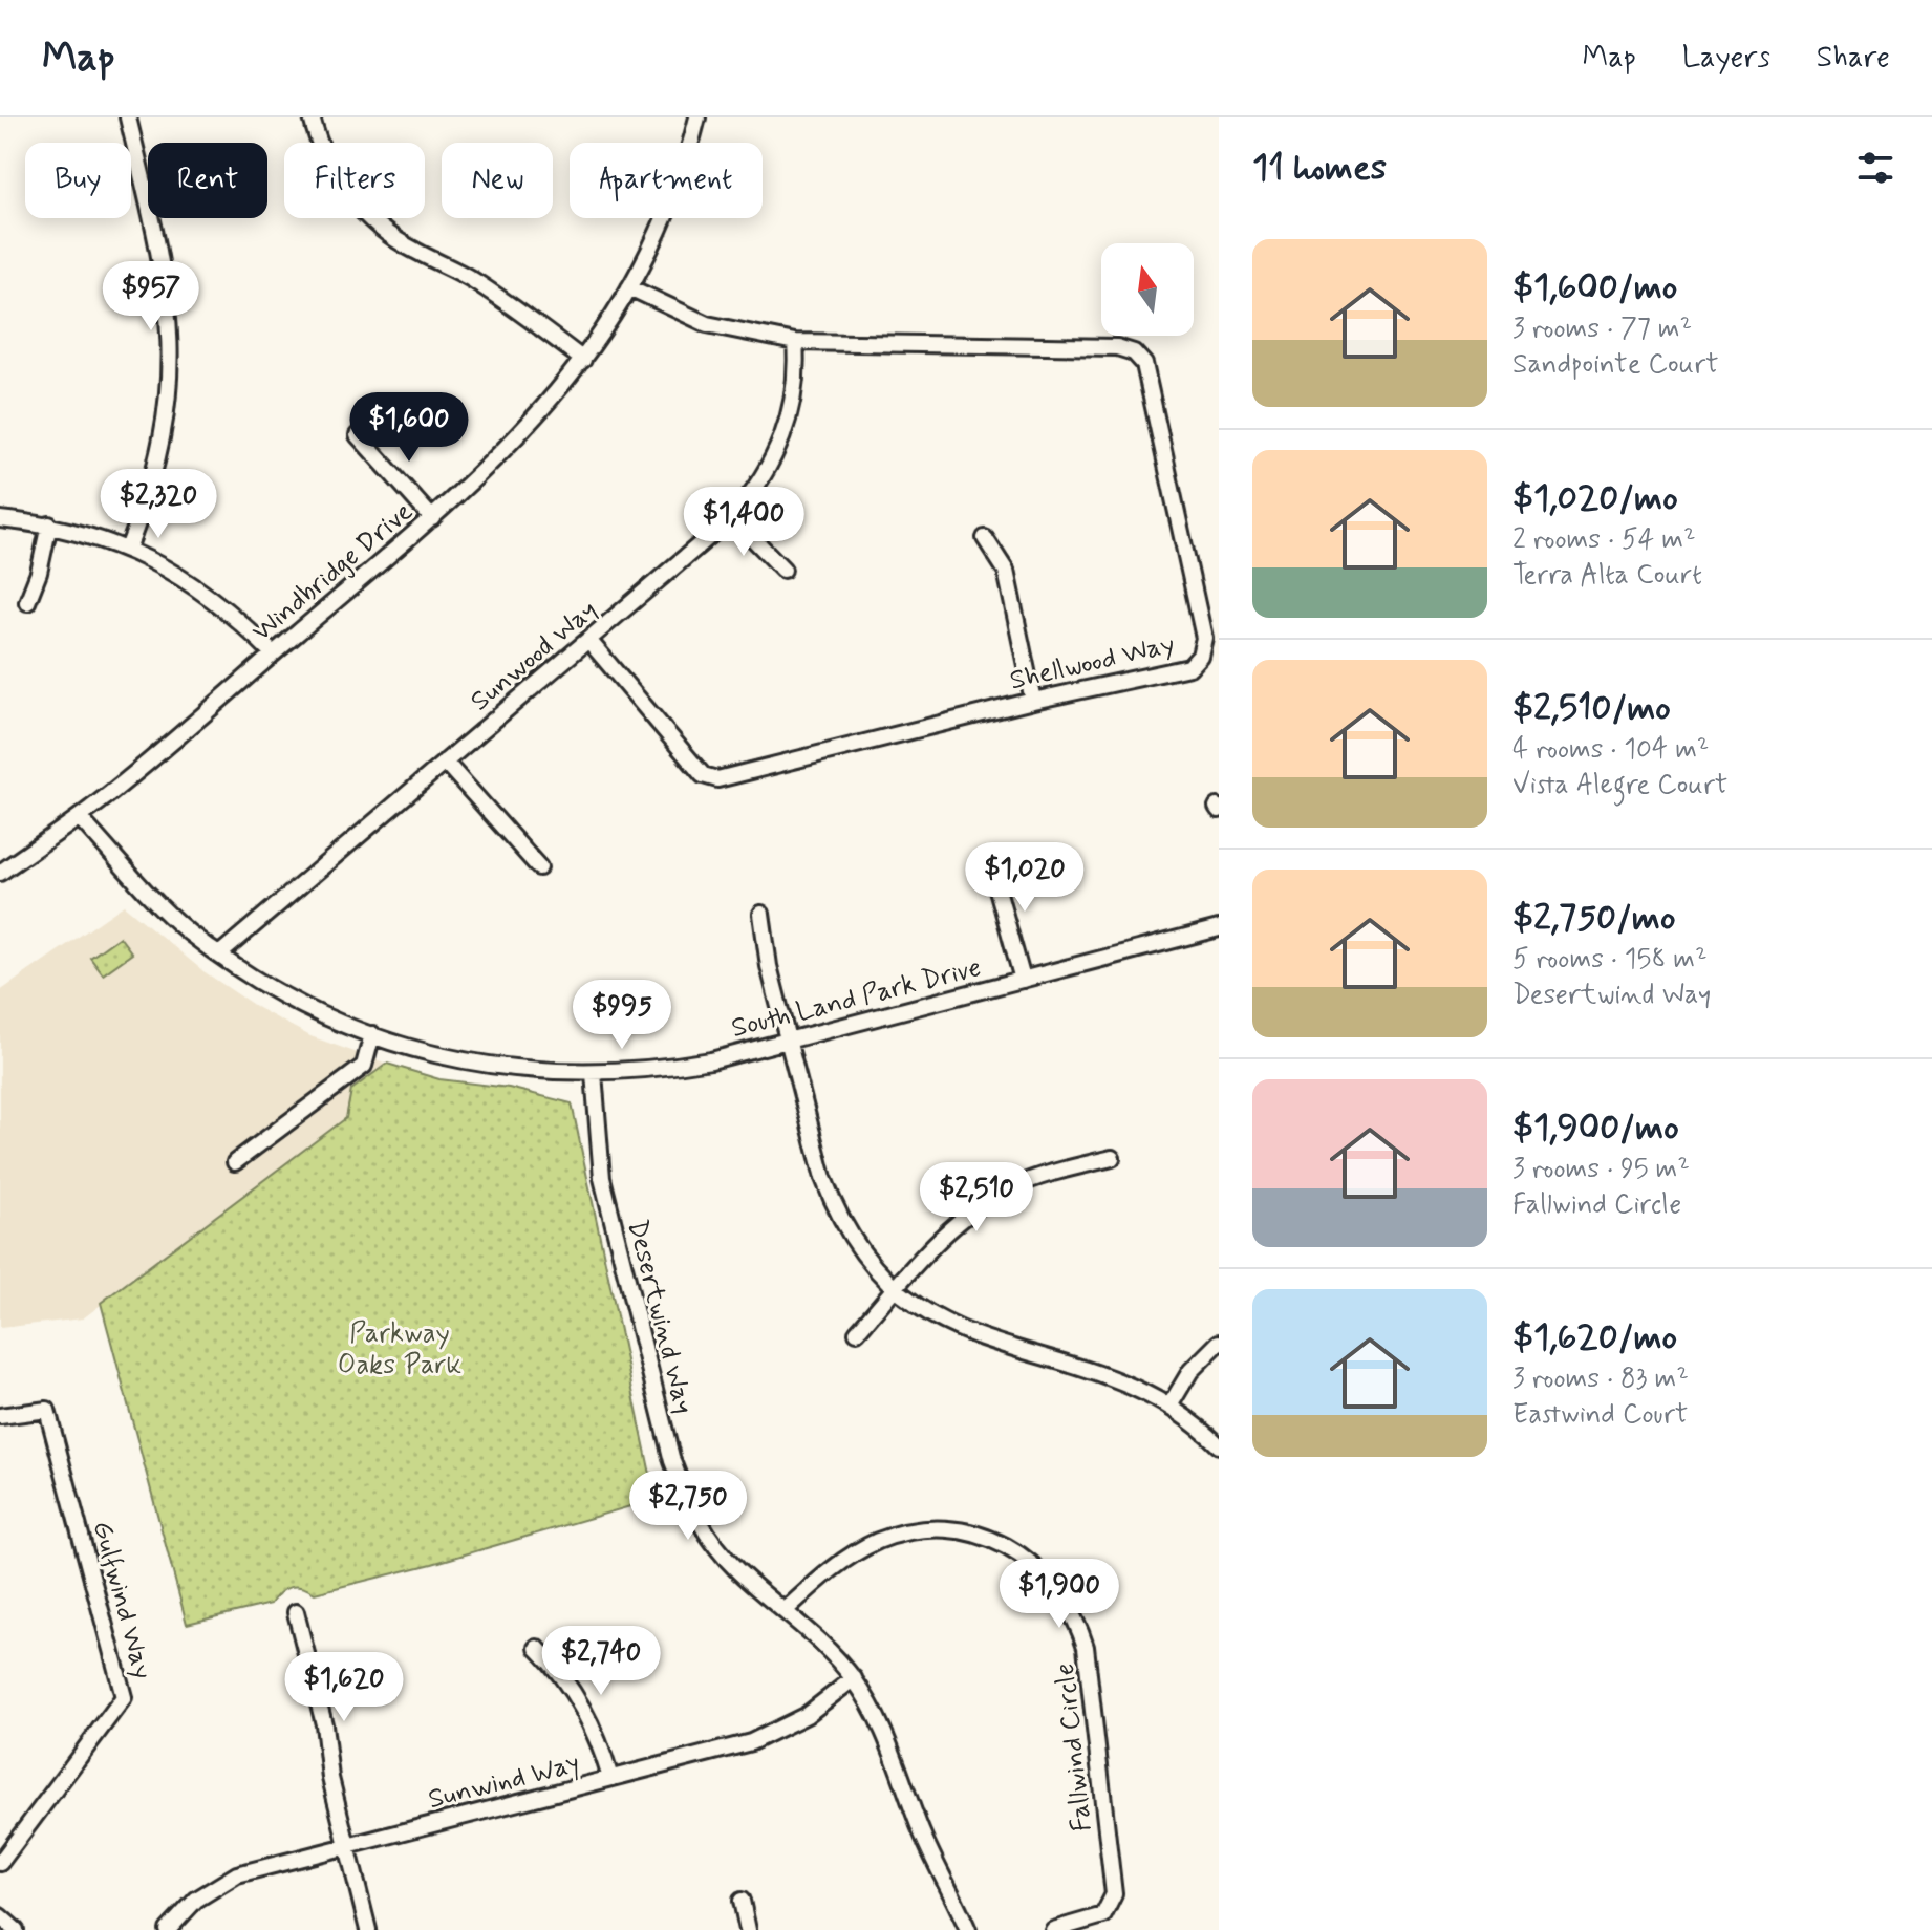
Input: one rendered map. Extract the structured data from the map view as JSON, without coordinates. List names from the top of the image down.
{
  "streets": {
    "street": [
      "Windbridge Drive",
      "Sunwood Way",
      "Shellwood Way",
      "South Land Park Drive",
      "Desertwind Way",
      "Gulfwind Way",
      "Fallwind Circle",
      "Sunwind Way"
    ]
  },
  "crossings": [
    ["Windbridge Drive", "Shellwood Way"],
    ["Windbridge Drive", "South Land Park Drive"],
    ["Sunwood Way", "Shellwood Way"],
    ["Sunwood Way", "South Land Park Drive"],
    ["South Land Park Drive", "Desertwind Way"],
    ["Desertwind Way", "Fallwind Circle"],
    ["Desertwind Way", "Sunwind Way"]
  ],
  "parks": ["Parkway Oaks Park"],
  "north": "top",
  "page": {
    "header": "Map",
    "nav": ["Map", "Layers", "Share"],
    "heading": "11 homes",
    "chip": [
      "Buy",
      "Rent",
      "Filters",
      "New",
      "Apartment"
    ],
    "list": [
      {
        "name": "$1,600/mo",
        "note": "3 rooms · 77 m² · Sandpointe Court"
      },
      {
        "name": "$1,020/mo",
        "note": "2 rooms · 54 m² · Terra Alta Court"
      },
      {
        "name": "$2,510/mo",
        "note": "4 rooms · 104 m² · Vista Alegre Court"
      },
      {
        "name": "$2,750/mo",
        "note": "5 rooms · 158 m² · Desertwind Way"
      },
      {
        "name": "$1,900/mo",
        "note": "3 rooms · 95 m² · Fallwind Circle"
      },
      {
        "name": "$1,620/mo",
        "note": "3 rooms · 83 m² · Eastwind Court"
      }
    ],
    "price": [
      "$957",
      "$1,600",
      "$2,320",
      "$1,400",
      "$1,020",
      "$995",
      "$2,510",
      "$2,750",
      "$1,900",
      "$2,740",
      "$1,620"
    ]
  }
}
